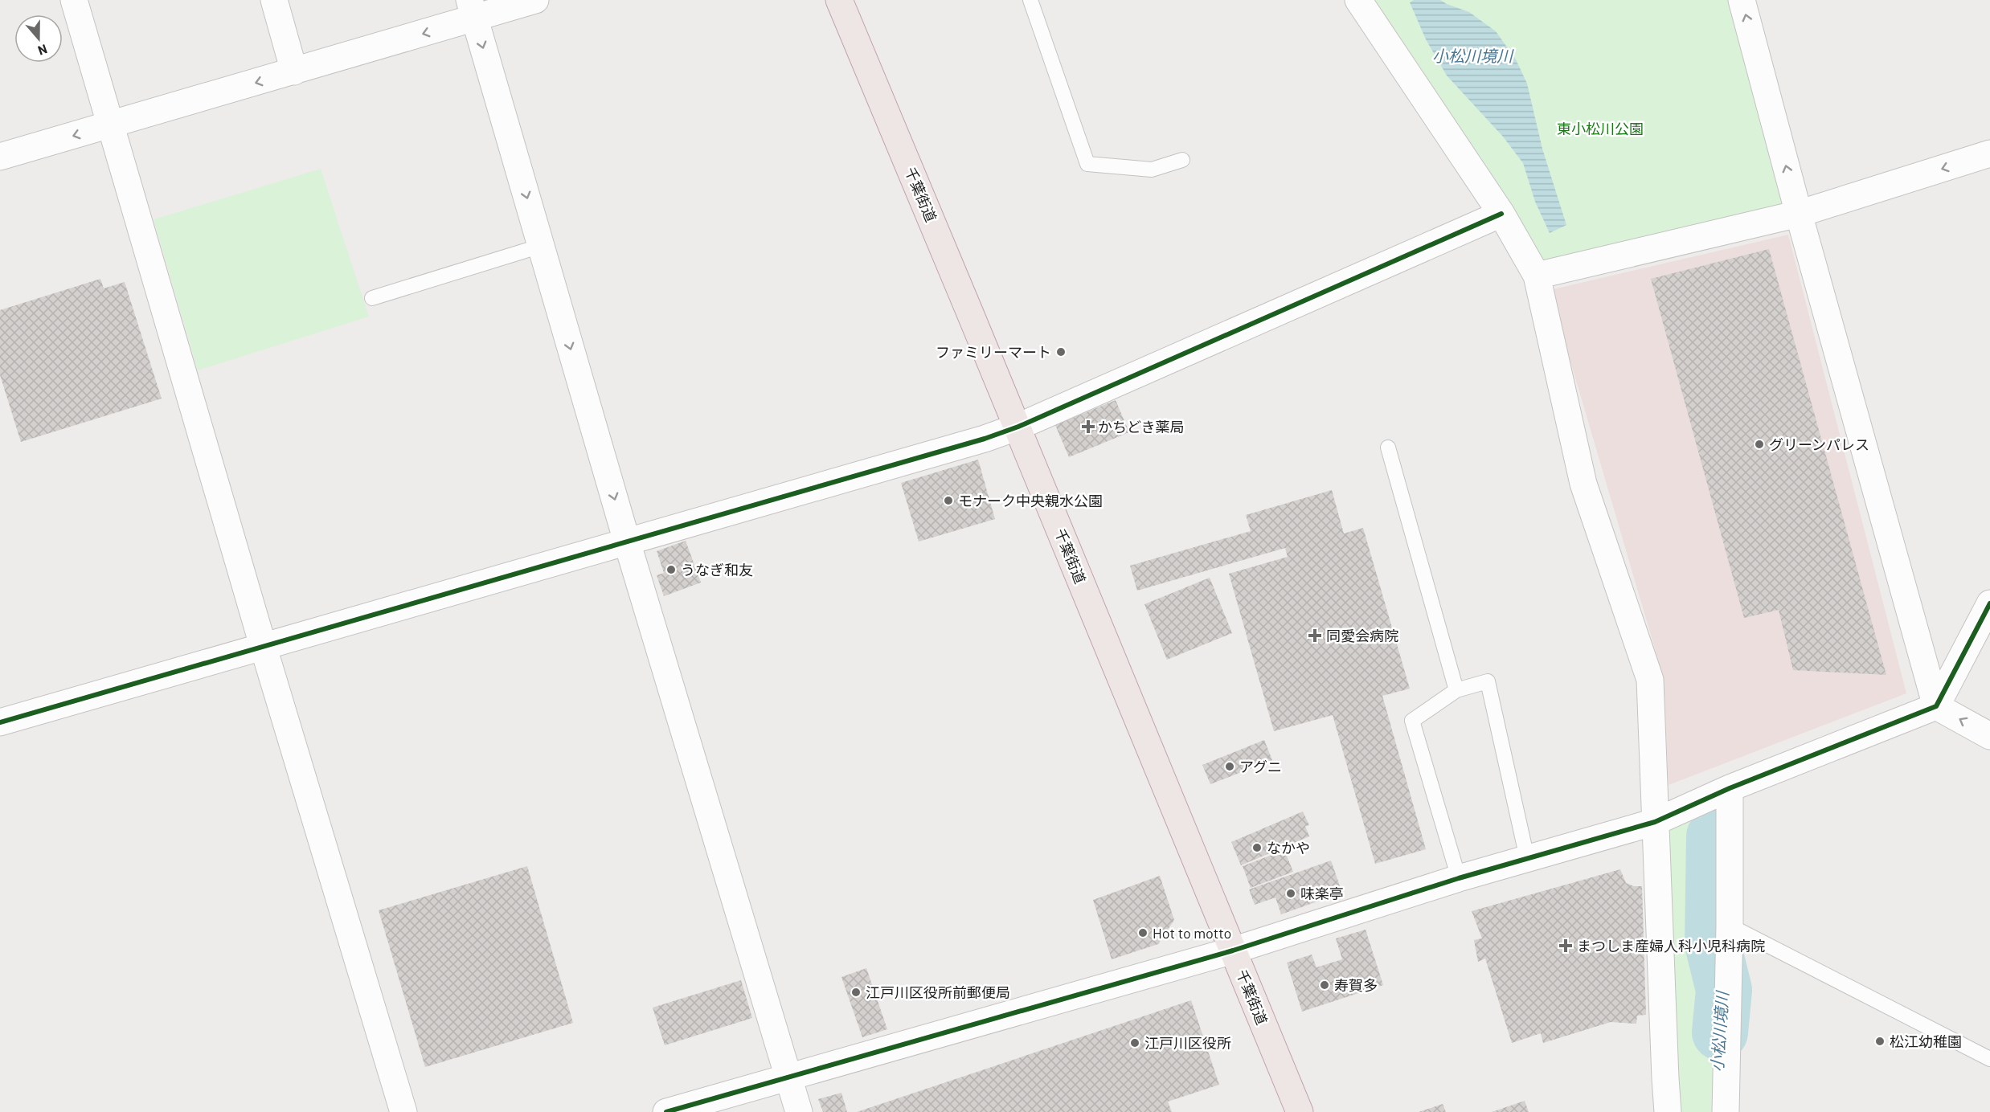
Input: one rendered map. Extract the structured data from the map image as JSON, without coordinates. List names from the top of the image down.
{
  "streets": {
    "highway": ["千葉街道"]
  },
  "water": ["小松川境川"],
  "parks": ["東小松川公園"],
  "places": {
    "other": [
      "ファミリーマート",
      "グリーンパレス",
      "モナーク中央親水公園",
      "うなぎ和友",
      "アグニ",
      "なかや",
      "味楽亭",
      "Hot to motto",
      "寿賀多",
      "江戸川区役所前郵便局",
      "松江幼稚園",
      "江戸川区役所"
    ],
    "health": ["かちどき薬局", "同愛会病院", "まつしま産婦人科小児科病院"]
  },
  "north": "bottom"
}
